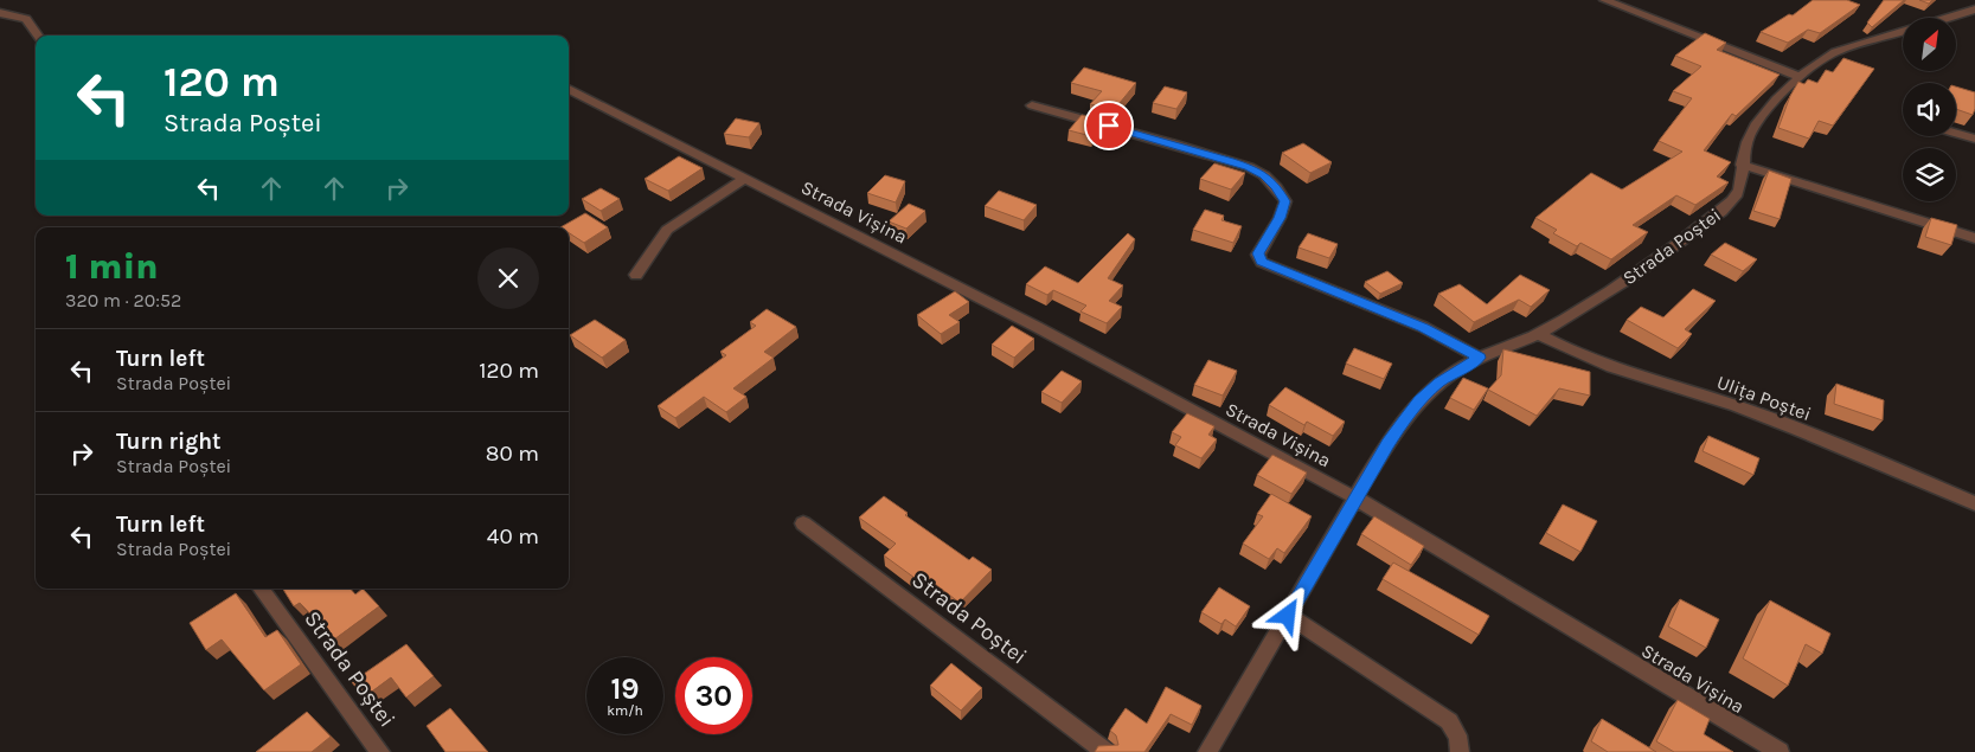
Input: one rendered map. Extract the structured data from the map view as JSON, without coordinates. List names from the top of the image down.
{
  "streets": {
    "street": ["Strada Vișina", "Strada Poștei", "Ulița Poștei"]
  },
  "crossings": [
    ["Strada Vișina", "Strada Poștei"],
    ["Strada Poștei", "Ulița Poștei"]
  ],
  "north": "top right",
  "page": {
    "turn": ["120 m", "Strada Poștei"],
    "heading": ["1 min", "320 m · 20:52"],
    "list": [
      {
        "name": "Turn left",
        "note": "Strada Poștei",
        "value": "120 m"
      },
      {
        "name": "Turn right",
        "note": "Strada Poștei",
        "value": "80 m"
      },
      {
        "name": "Turn left",
        "note": "Strada Poștei",
        "value": "40 m"
      }
    ],
    "speed": "19 km/h",
    "limit": "30"
  }
}
